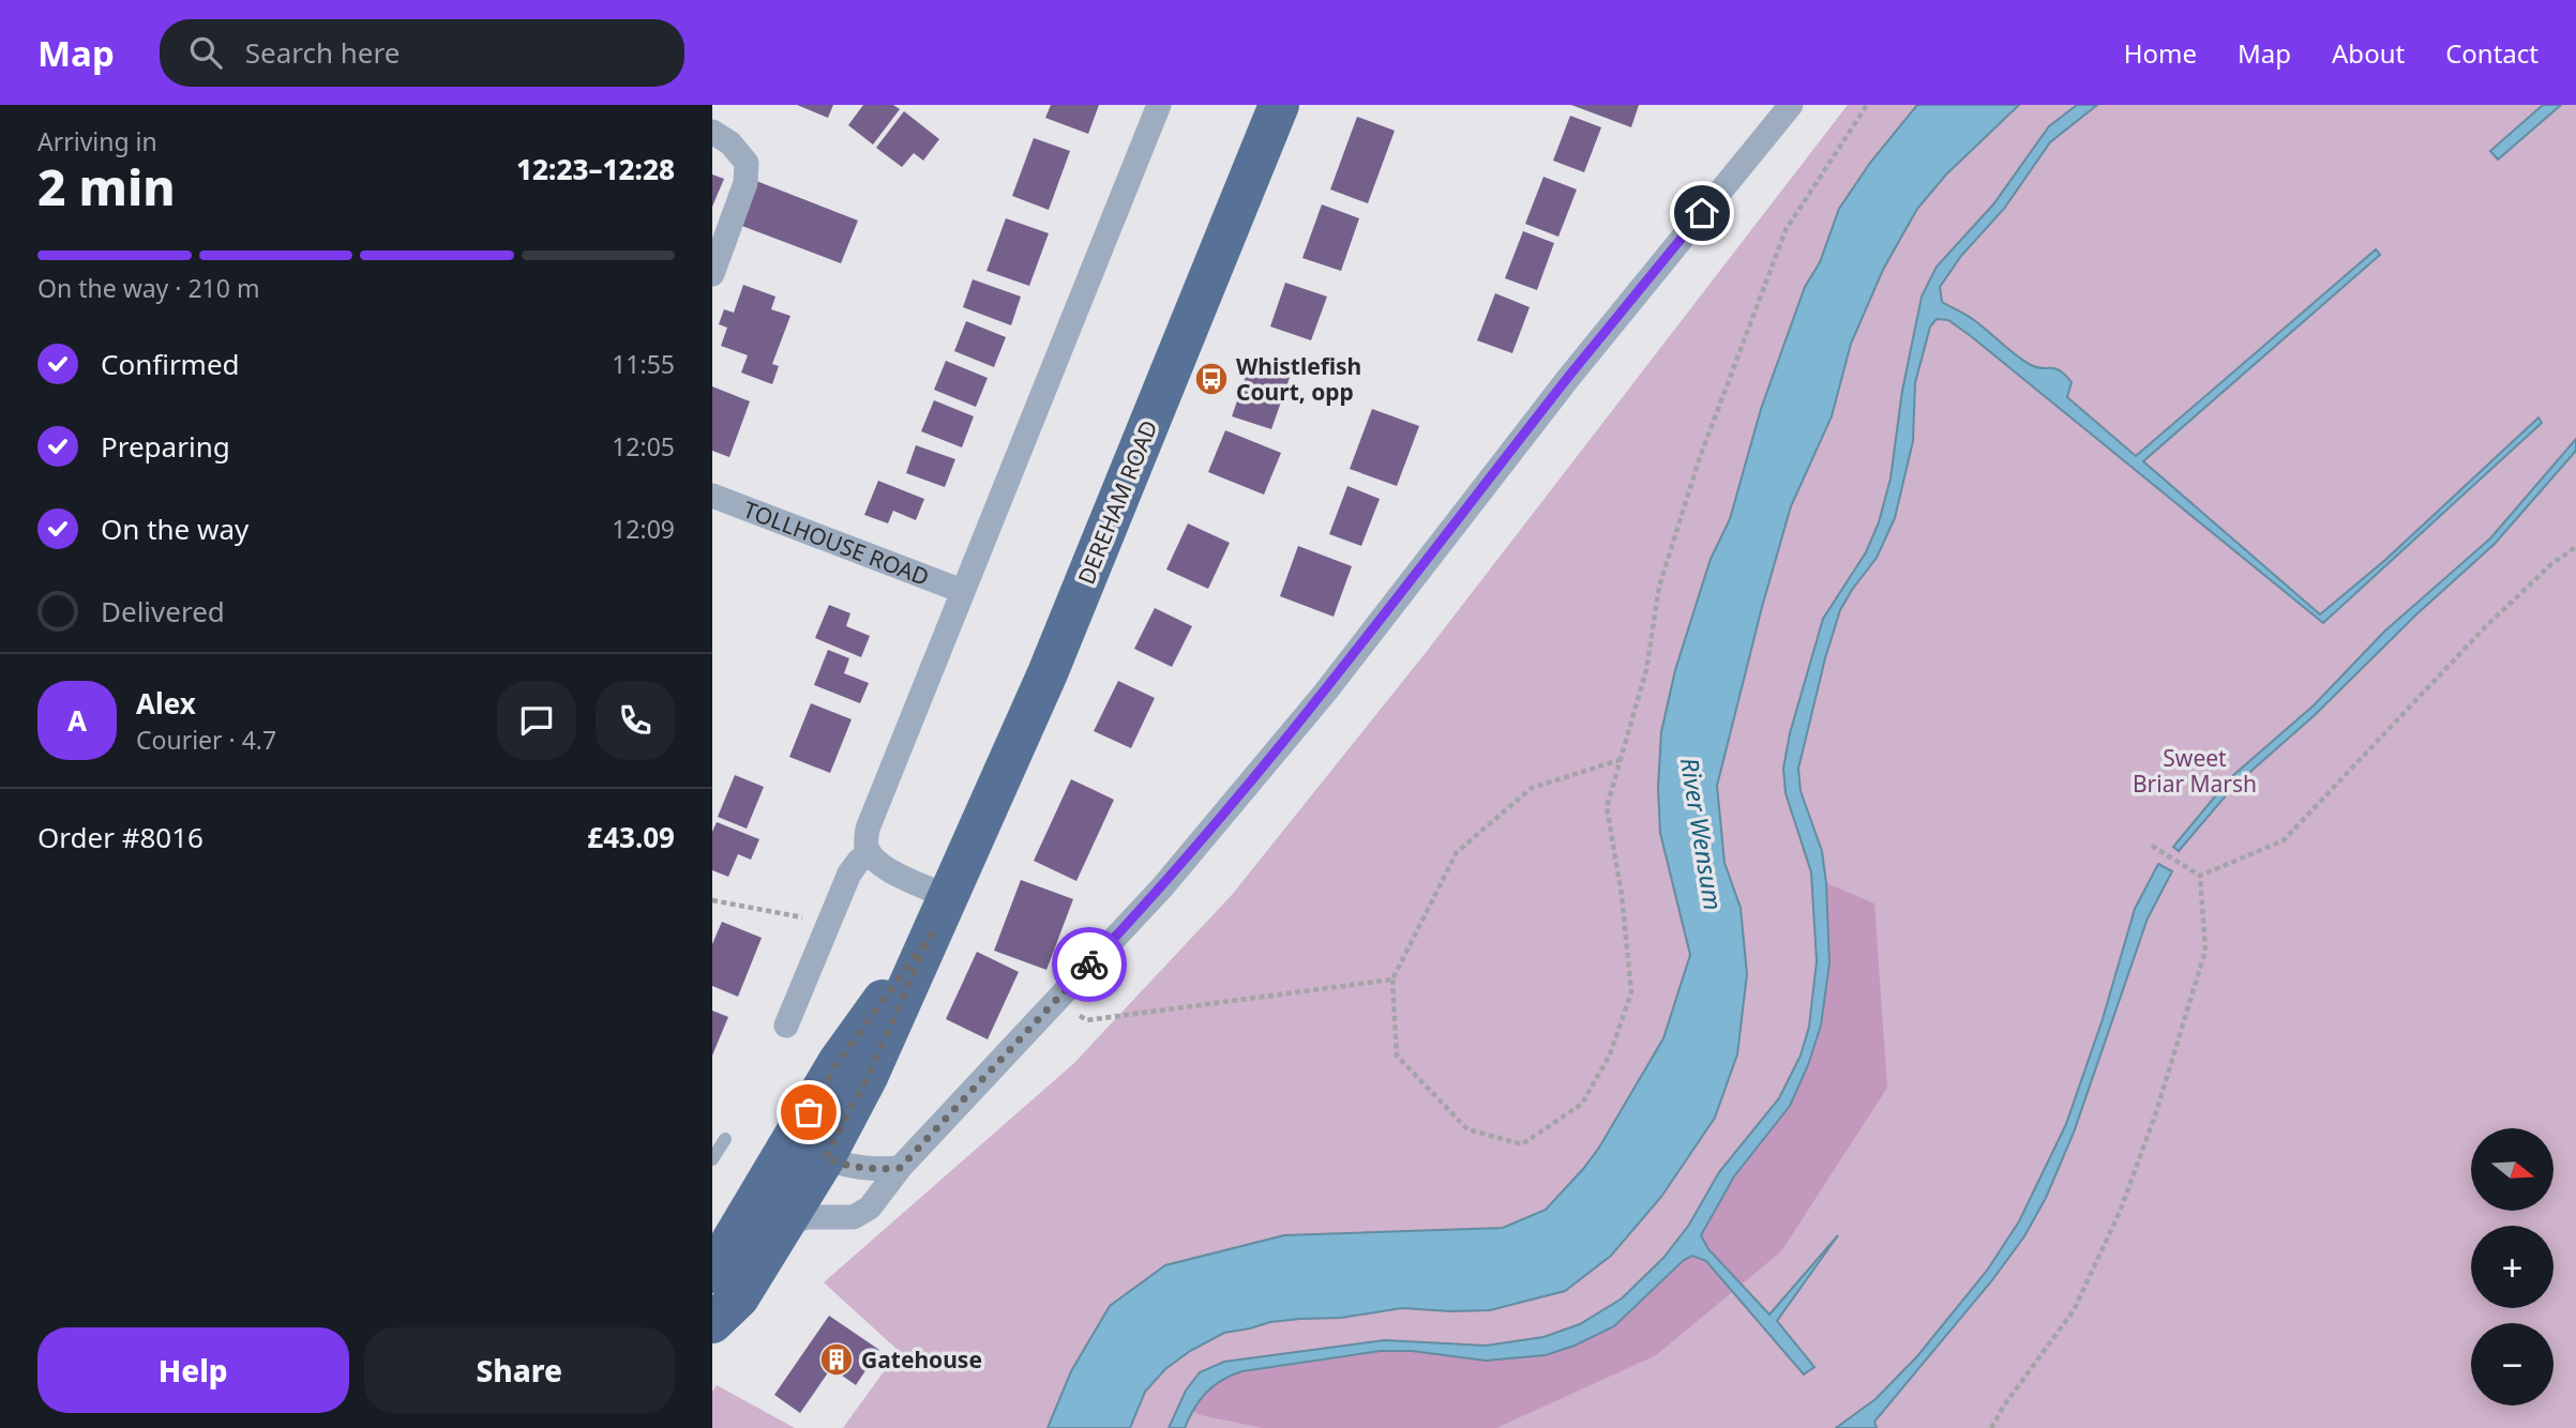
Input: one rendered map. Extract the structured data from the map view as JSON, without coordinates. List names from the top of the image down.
{
  "streets": {
    "highway": ["DEREHAM ROAD"],
    "street": ["TOLLHOUSE ROAD"]
  },
  "water": ["River Wensum"],
  "parks": ["Sweet Briar Marsh"],
  "places": {
    "bus stop": ["Whistlefish Court, opp"],
    "building": ["Gatehouse"]
  },
  "north": "right",
  "page": {
    "header": "Map",
    "search": "Search here",
    "nav": [
      "Home",
      "Map",
      "About",
      "Contact"
    ],
    "heading": ["2 min", "Arriving in", "12:23–12:28"],
    "panel": [
      "Alex",
      "Courier · 4.7",
      "Order #8016",
      "£43.09"
    ],
    "bar": "On the way · 210 m",
    "list": [
      ["Confirmed", "11:55"],
      ["Preparing", "12:05"],
      ["On the way", "12:09"],
      "Delivered"
    ],
    "round": "A",
    "map_buttons": ["+", "−"],
    "buttons": ["Help", "Share"]
  }
}
